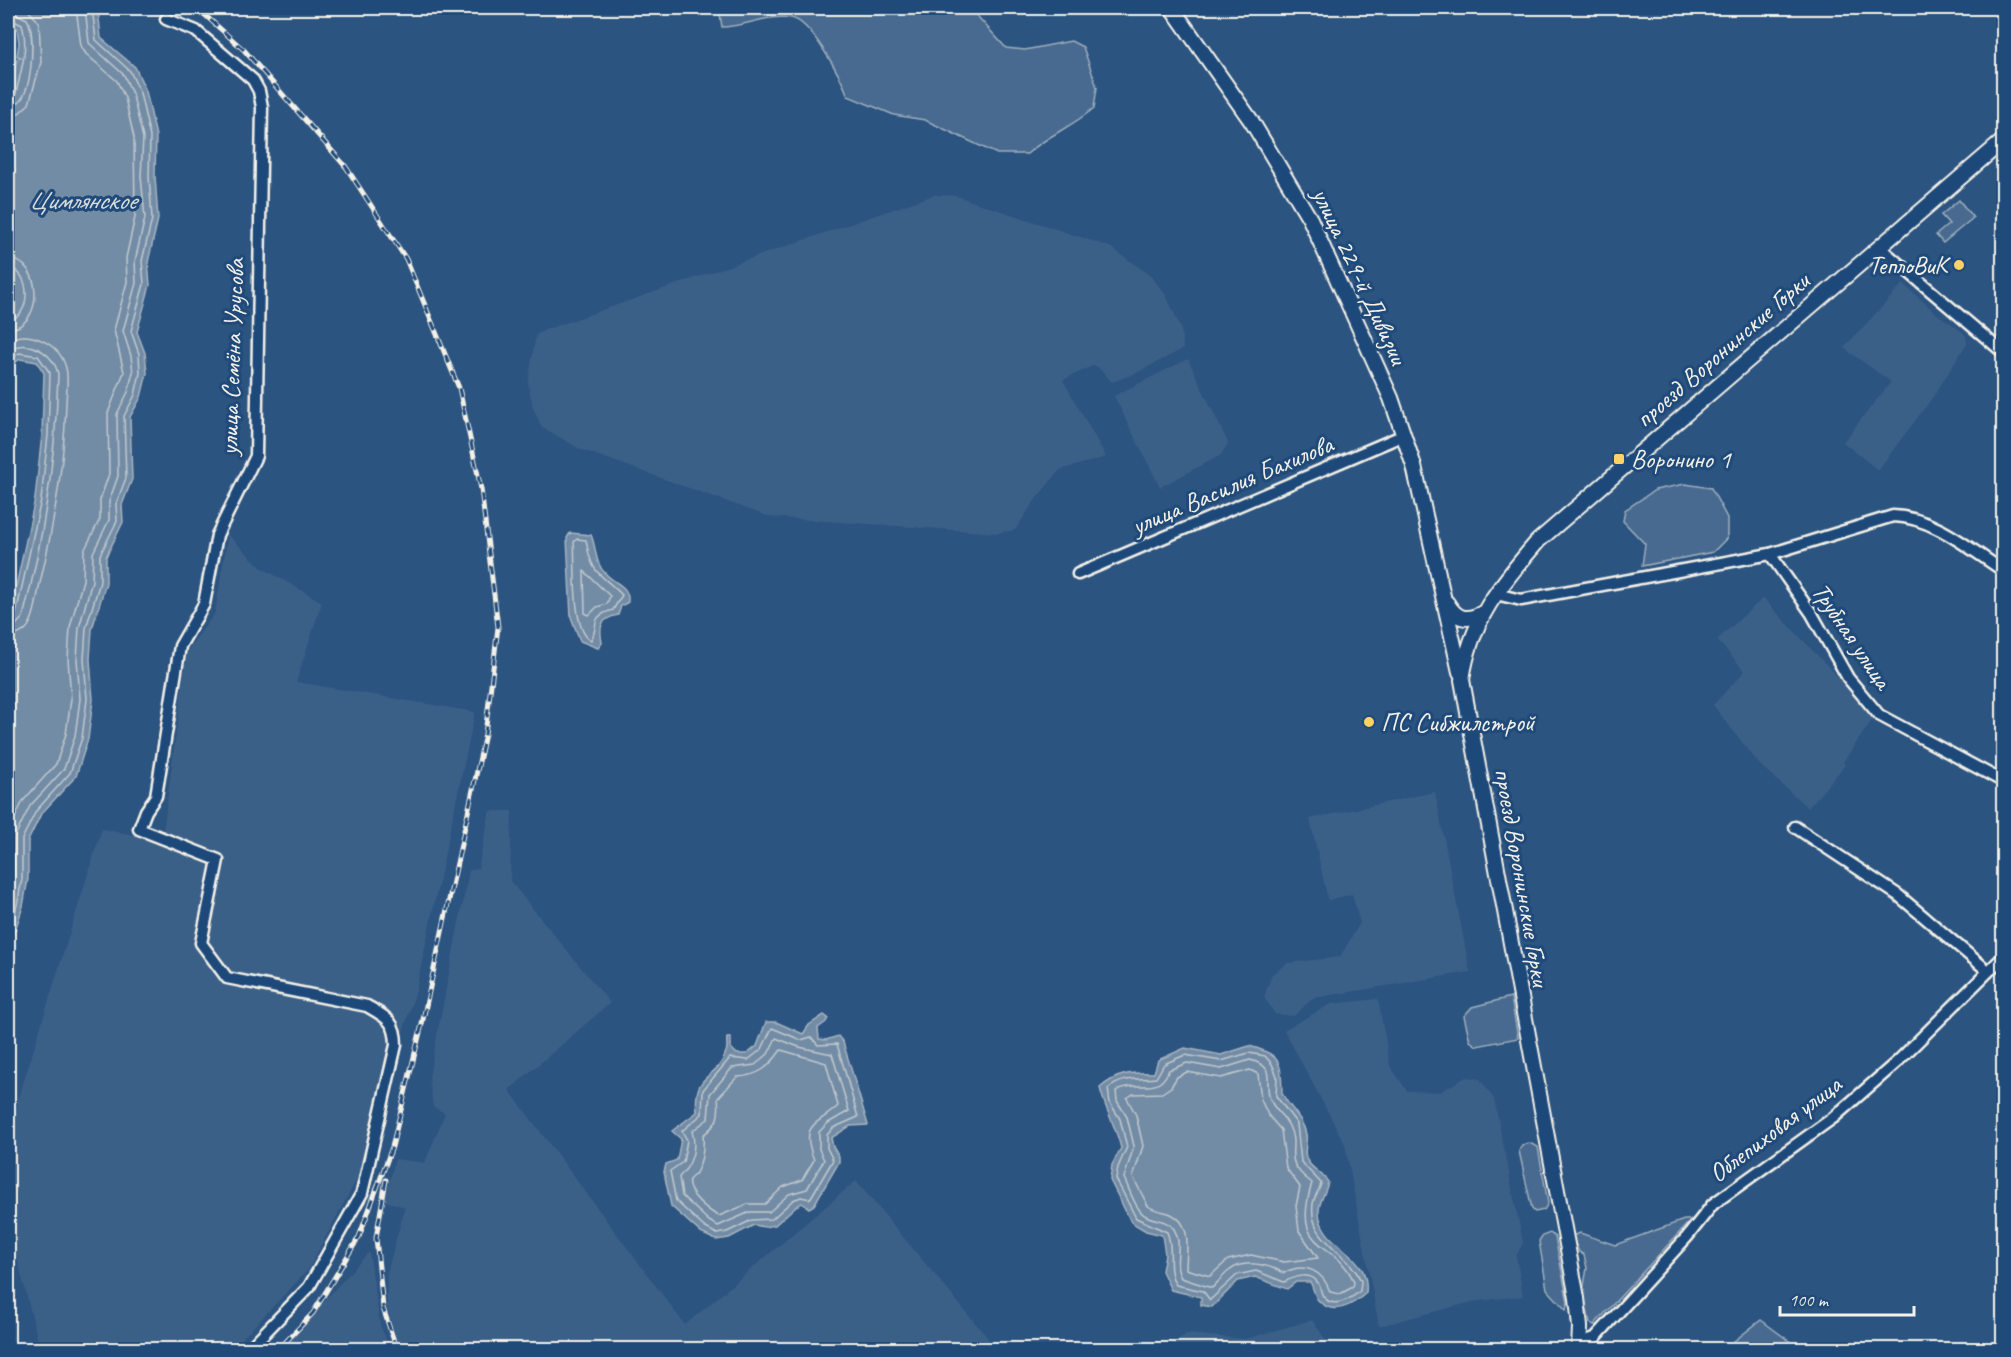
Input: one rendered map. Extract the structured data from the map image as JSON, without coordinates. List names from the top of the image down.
{
  "streets": {
    "street": [
      "улица 229-й Дивизии",
      "проезд Воронинские Горки",
      "улица Семёна Урусова",
      "улица Василия Бахилова",
      "Трубная улица",
      "Облепиховая улица"
    ]
  },
  "crossings": [
    ["улица 229-й Дивизии", "улица Василия Бахилова"],
    ["проезд Воронинские Горки", "Облепиховая улица"]
  ],
  "water": ["Цимлянское"],
  "places": {
    "other": ["ТеплоВиК", "ПС Сибжилстрой"],
    "transit": ["Воронино 1"]
  },
  "scale_bar": "100 m"
}
